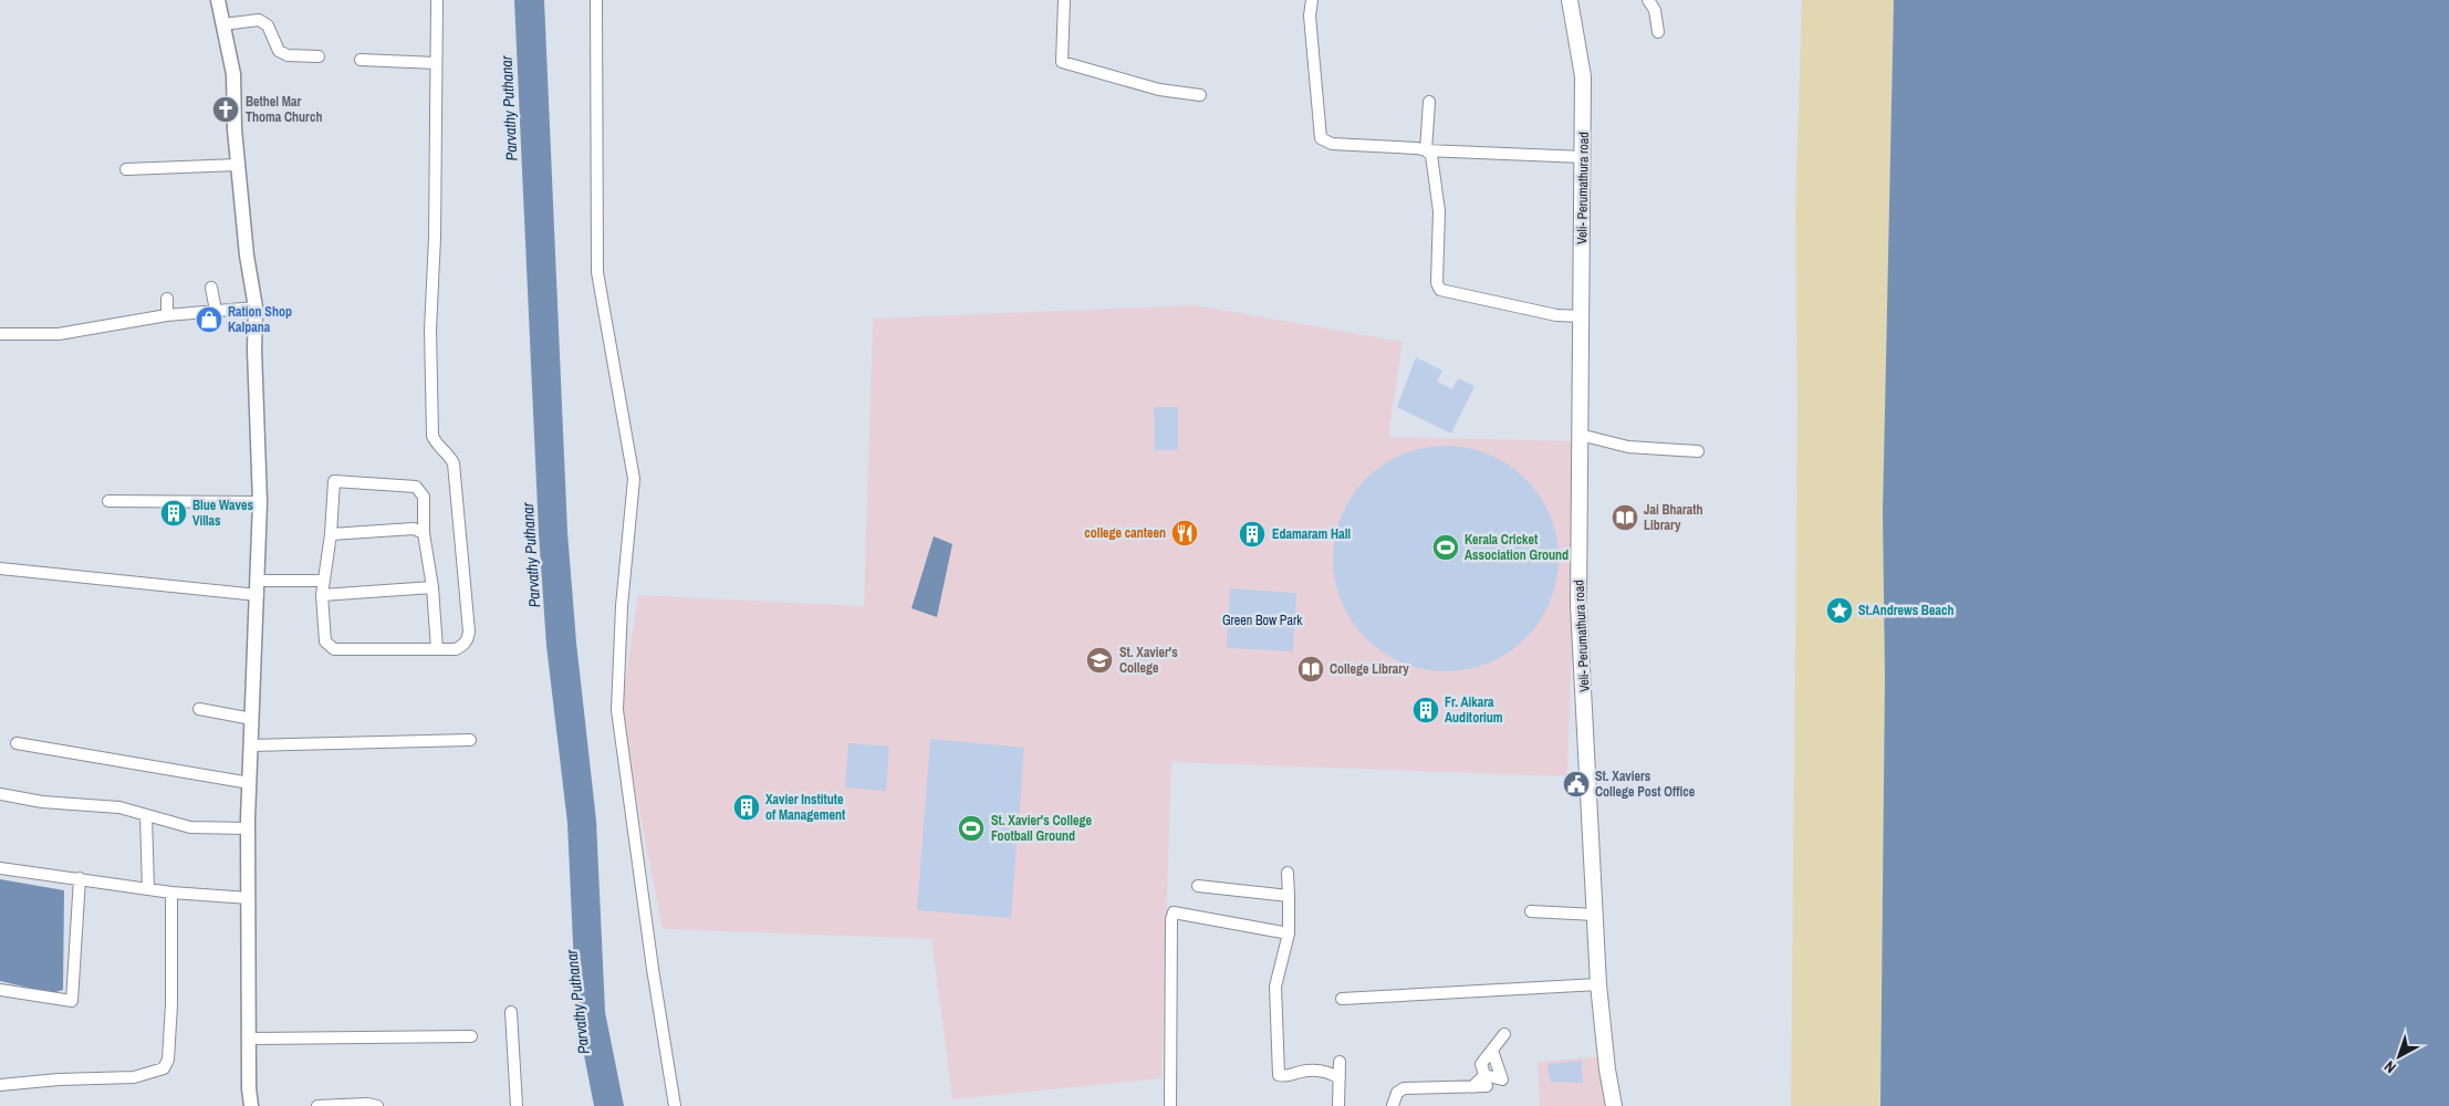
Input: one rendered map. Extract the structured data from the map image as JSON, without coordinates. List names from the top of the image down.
{
  "streets": {
    "main road": ["Veli- Perumathura road"]
  },
  "water": ["Parvathy Puthanar"],
  "parks": ["Green Bow Park"],
  "places": {
    "church": ["Bethel Mar Thoma Church"],
    "shop": ["Ration Shop Kalpana"],
    "building": [
      "Blue Waves Villas",
      "Edamaram Hall",
      "Fr. Aikara Auditorium",
      "Xavier Institute of Management"
    ],
    "library": ["Jai Bharath Library", "College Library"],
    "restaurant": ["college canteen"],
    "sports": ["Kerala Cricket Association Ground", "St. Xavier's College Football Ground"],
    "place": ["St.Andrews Beach"],
    "school or university": ["St. Xavier's College"],
    "public building": ["St. Xaviers College Post Office"]
  },
  "north": "bottom left"
}
